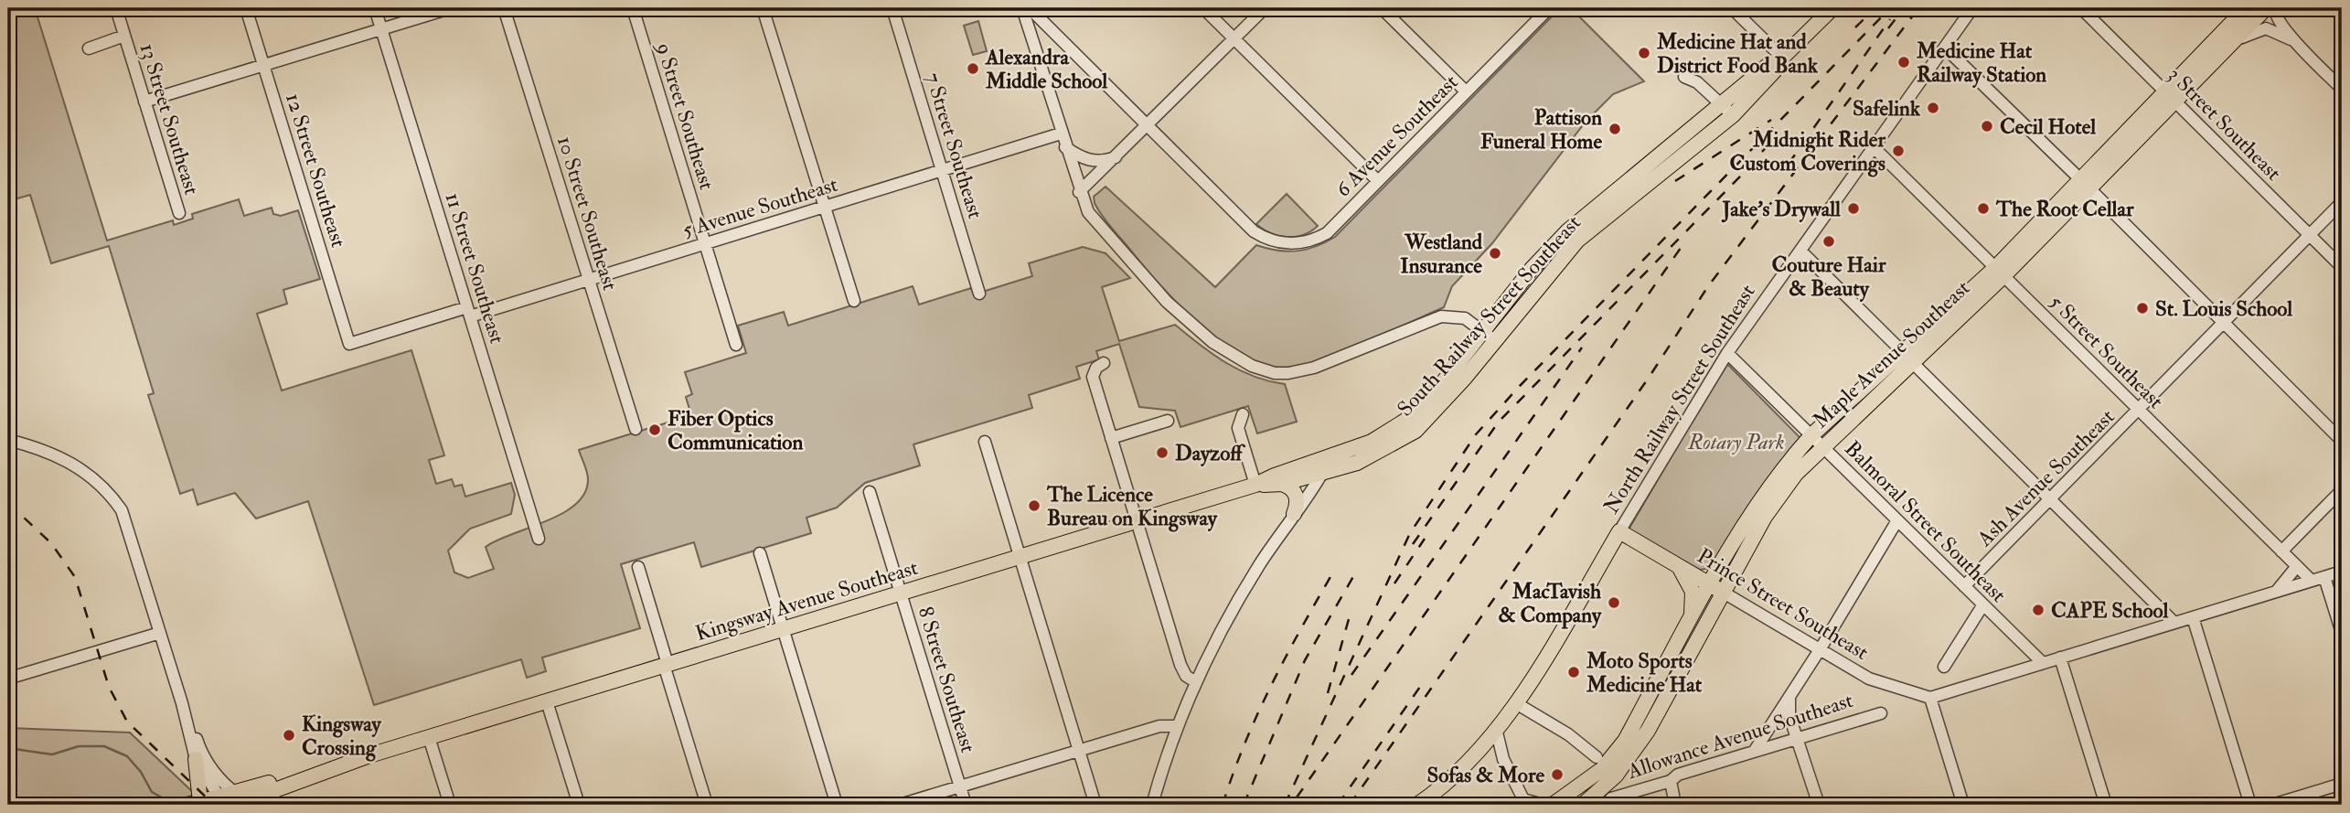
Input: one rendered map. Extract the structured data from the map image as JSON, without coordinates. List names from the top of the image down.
{
  "streets": {
    "main road": [
      "South Railway Street Southeast",
      "Maple Avenue Southeast",
      "North Railway Street Southeast",
      "Kingsway Avenue Southeast",
      "Prince Street Southeast"
    ],
    "street": [
      "9 Street Southeast",
      "13 Street Southeast",
      "3 Street Southeast",
      "6 Avenue Southeast",
      "7 Street Southeast",
      "12 Street Southeast",
      "5 Avenue Southeast",
      "10 Street Southeast",
      "11 Street Southeast",
      "5 Street Southeast",
      "Ash Avenue Southeast",
      "Balmoral Street Southeast",
      "8 Street Southeast",
      "Allowance Avenue Southeast"
    ]
  },
  "crossings": [
    ["9 Street Southeast", "5 Avenue Southeast"],
    ["3 Street Southeast", "Maple Avenue Southeast"],
    ["3 Street Southeast", "Ash Avenue Southeast"],
    ["7 Street Southeast", "5 Avenue Southeast"],
    ["12 Street Southeast", "5 Avenue Southeast"],
    ["5 Avenue Southeast", "10 Street Southeast"],
    ["5 Avenue Southeast", "11 Street Southeast"],
    ["South Railway Street Southeast", "Kingsway Avenue Southeast"],
    ["5 Street Southeast", "Maple Avenue Southeast"],
    ["5 Street Southeast", "North Railway Street Southeast"],
    ["5 Street Southeast", "Ash Avenue Southeast"],
    ["Maple Avenue Southeast", "Balmoral Street Southeast"],
    ["Maple Avenue Southeast", "Prince Street Southeast"],
    ["North Railway Street Southeast", "Balmoral Street Southeast"],
    ["North Railway Street Southeast", "Prince Street Southeast"],
    ["Ash Avenue Southeast", "Balmoral Street Southeast"],
    ["Kingsway Avenue Southeast", "8 Street Southeast"]
  ],
  "parks": ["Rotary Park"],
  "places": [
    "Medicine Hat and District Food Bank",
    "Medicine Hat Railway Station",
    "Alexandra Middle School",
    "Safelink",
    "Cecil Hotel",
    "Pattison Funeral Home",
    "Midnight Rider Custom Coverings",
    "Jake's Drywall",
    "The Root Cellar",
    "Couture Hair & Beauty",
    "Westland Insurance",
    "St. Louis School",
    "Fiber Optics Communication",
    "Dayzoff",
    "The Licence Bureau on Kingsway",
    "MacTavish & Company",
    "CAPE School",
    "Moto Sports Medicine Hat",
    "Kingsway Crossing",
    "Sofas & More"
  ]
}
